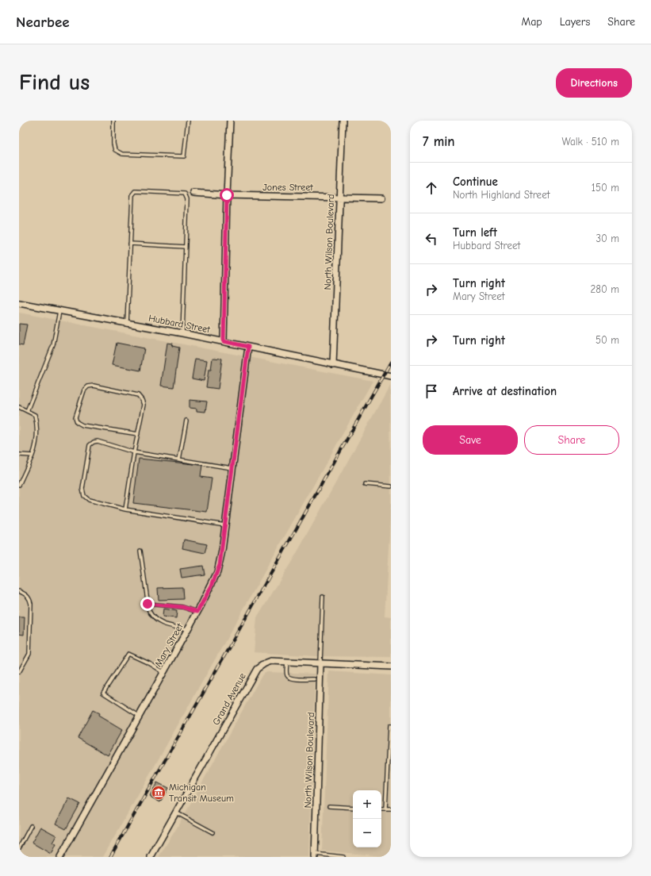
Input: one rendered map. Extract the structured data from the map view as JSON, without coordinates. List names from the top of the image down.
{
  "streets": {
    "street": [
      "Jones Street",
      "North Wilson Boulevard",
      "Hubbard Street",
      "Mary Street",
      "Grand Avenue"
    ]
  },
  "crossings": [
    ["Jones Street", "North Wilson Boulevard"],
    ["North Wilson Boulevard", "Hubbard Street"],
    ["North Wilson Boulevard", "Grand Avenue"],
    ["Hubbard Street", "Mary Street"]
  ],
  "places": {
    "museum": ["Michigan Transit Museum"]
  },
  "page": {
    "header": "Nearbee",
    "nav": ["Map", "Layers", "Share"],
    "buttons": [
      "Directions",
      ["Save", "Share"]
    ],
    "title": "Find us",
    "heading": ["7 min", "Walk · 510 m"],
    "list": [
      ["Continue", "North Highland Street", "150 m"],
      ["Turn left", "Hubbard Street", "30 m"],
      ["Turn right", "Mary Street", "280 m"],
      ["Turn right", "50 m"],
      "Arrive at destination"
    ],
    "map_buttons": ["+", "−"]
  }
}
